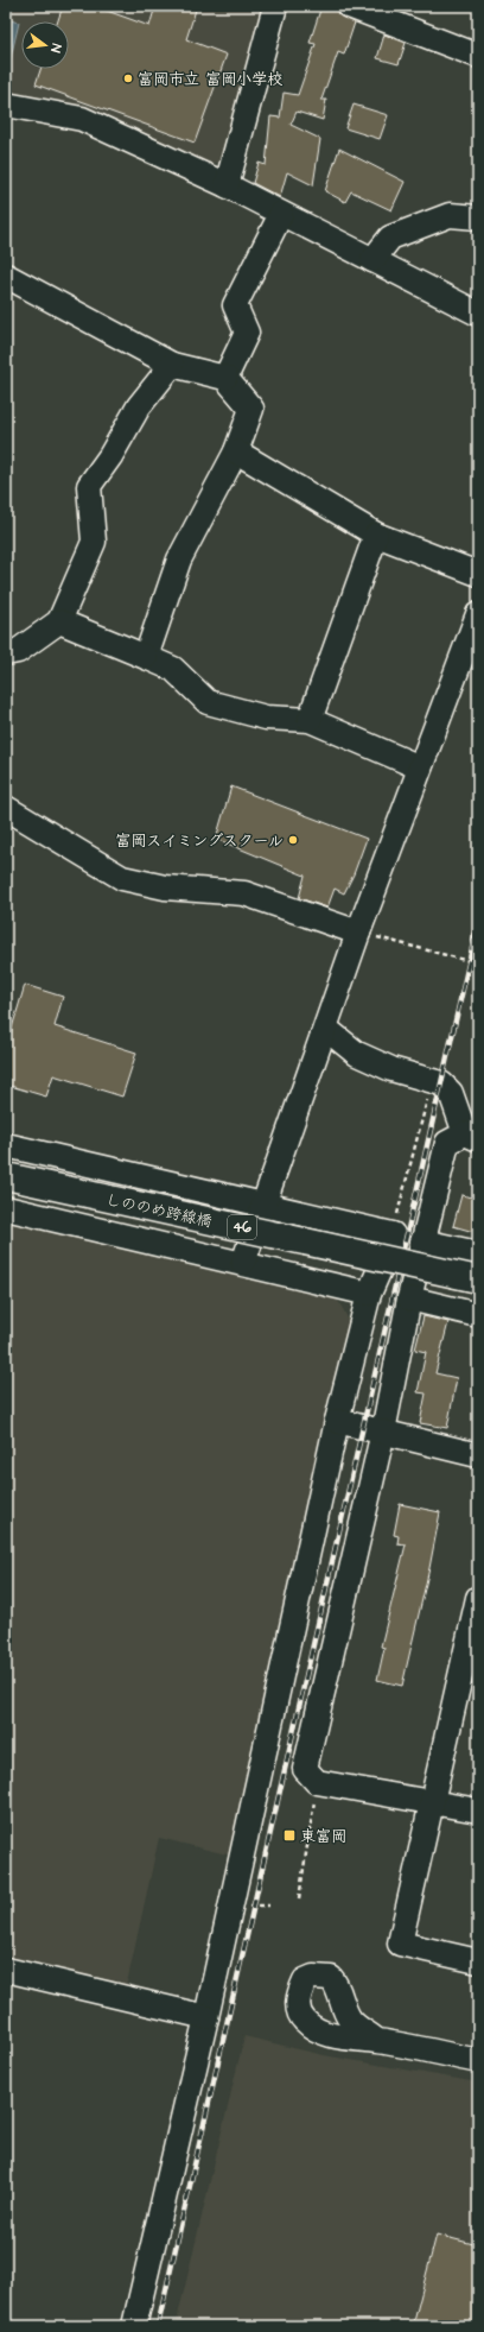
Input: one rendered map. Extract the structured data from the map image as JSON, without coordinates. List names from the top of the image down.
{
  "streets": {
    "main road": ["しののめ跨線橋", "46"]
  },
  "places": {
    "other": ["富岡市立 富岡小学校", "富岡スイミングスクール"],
    "transit": ["東富岡"]
  },
  "north": "right"
}
